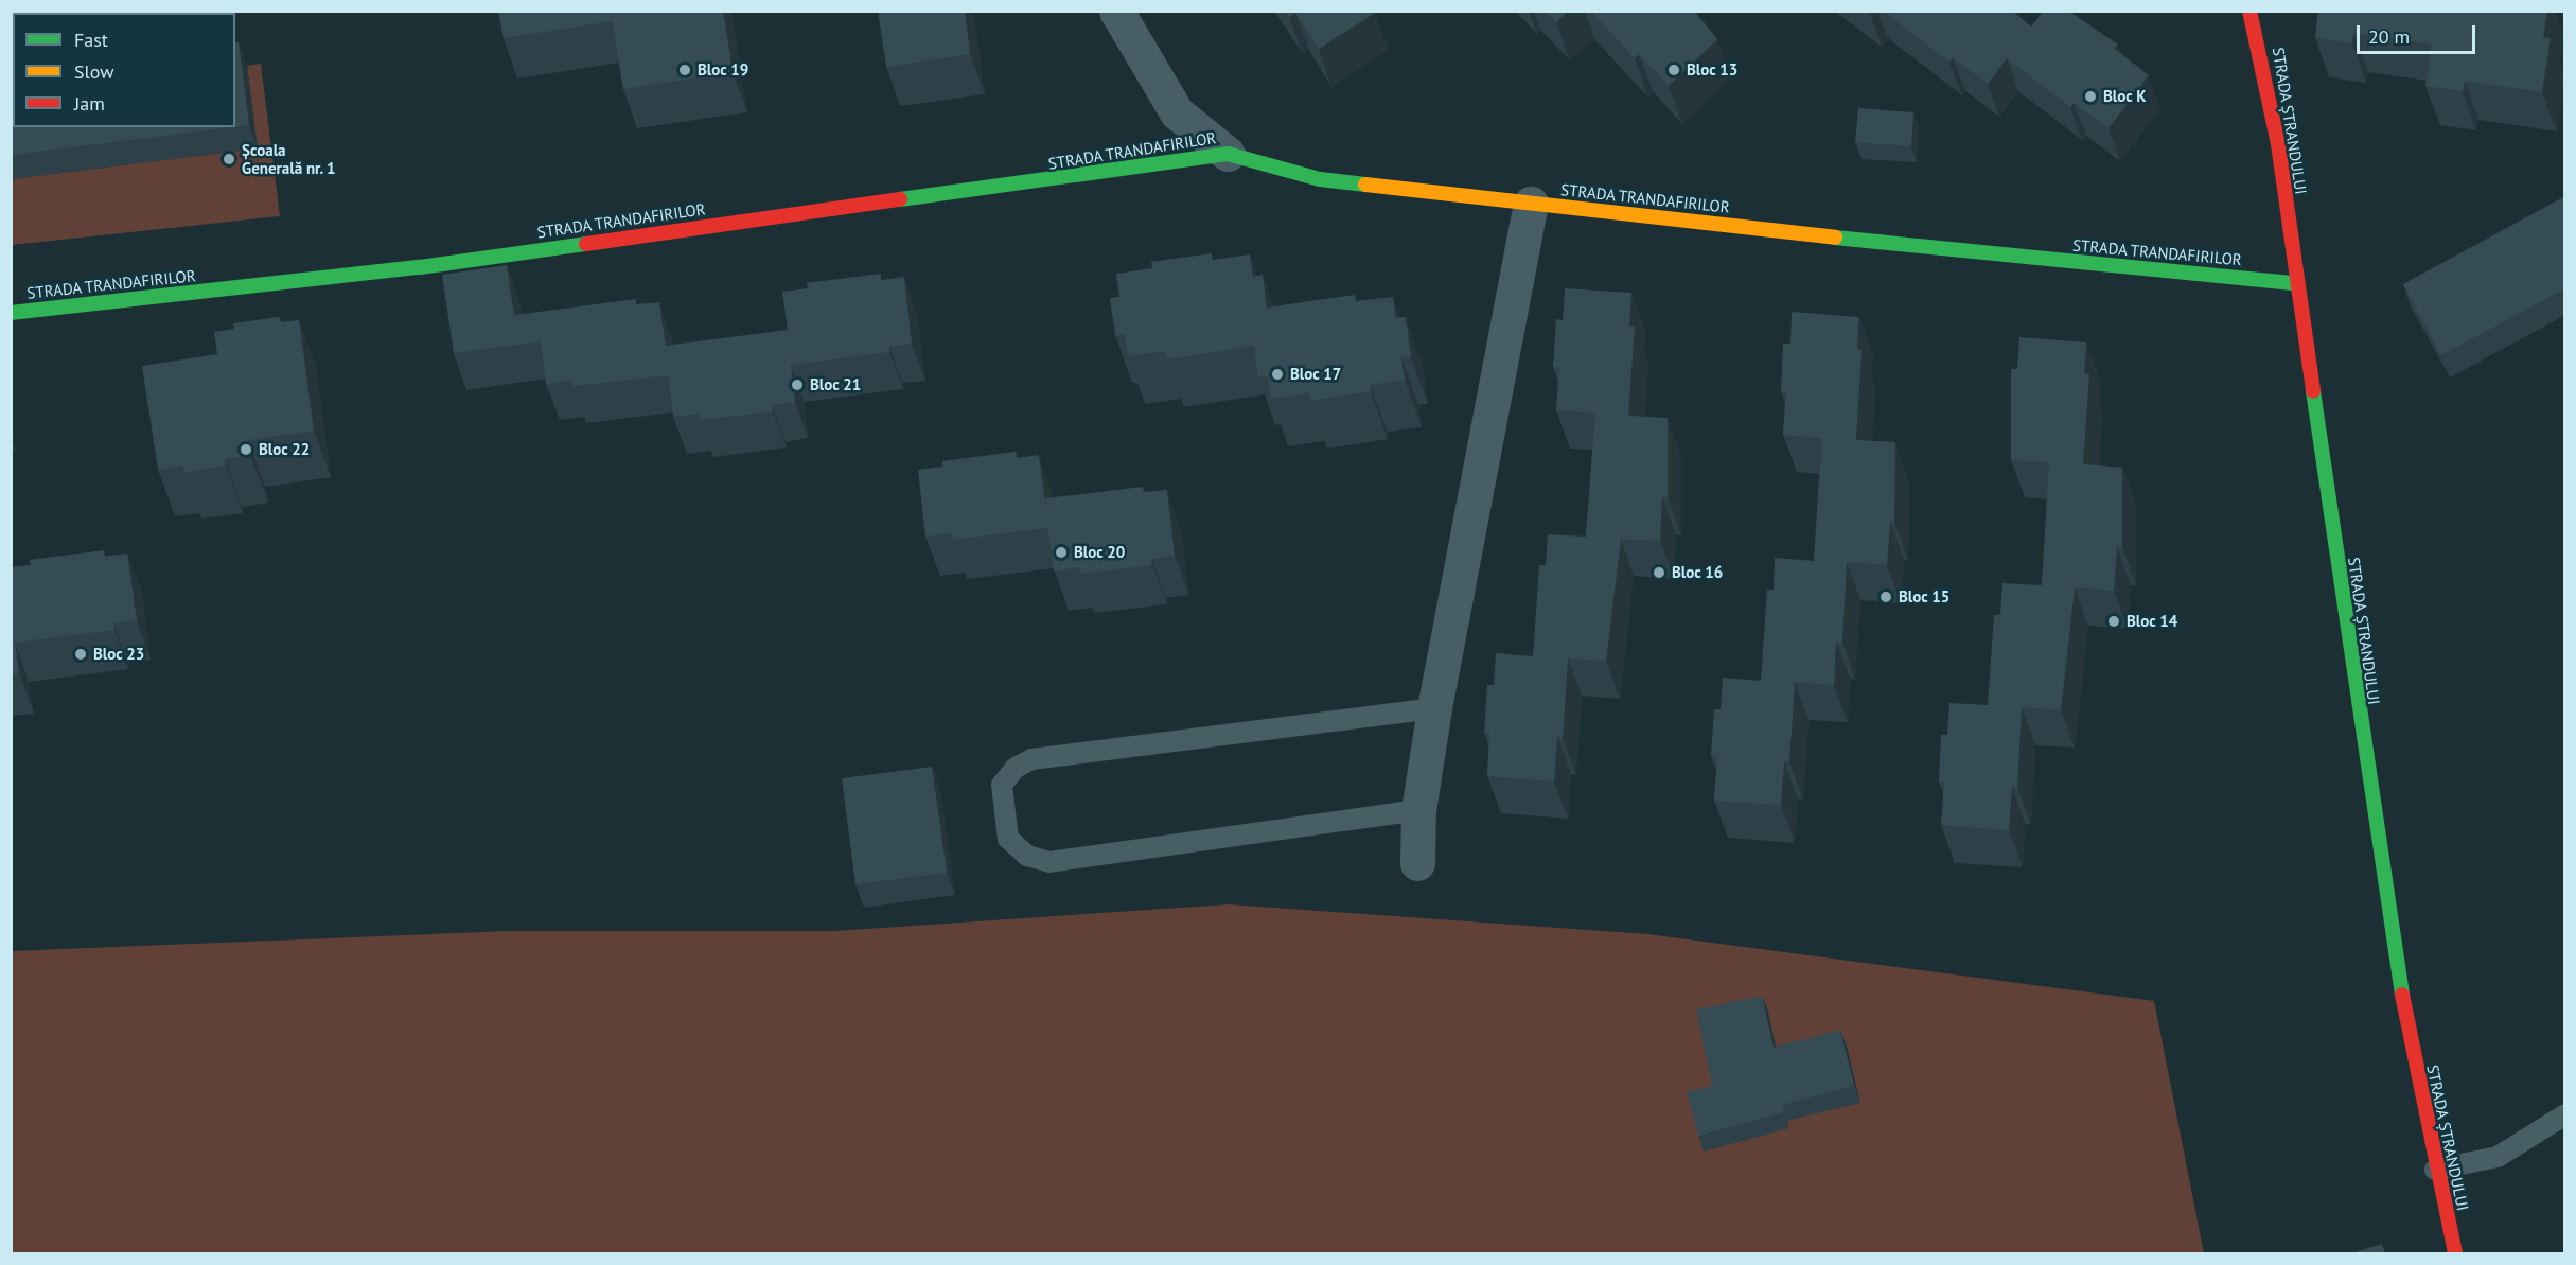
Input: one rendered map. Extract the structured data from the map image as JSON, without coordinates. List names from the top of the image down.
{
  "streets": {
    "street": ["STRADA ȘTRANDULUI", "STRADA TRANDAFIRILOR"]
  },
  "crossings": [
    ["STRADA ȘTRANDULUI", "STRADA TRANDAFIRILOR"]
  ],
  "places": [
    "Bloc 19",
    "Bloc 13",
    "Bloc K",
    "Școala Generală nr. 1",
    "Bloc 17",
    "Bloc 21",
    "Bloc 22",
    "Bloc 20",
    "Bloc 16",
    "Bloc 15",
    "Bloc 14",
    "Bloc 23"
  ],
  "legend": ["Fast", "Slow", "Jam"],
  "scale_bar": "20 m"
}
